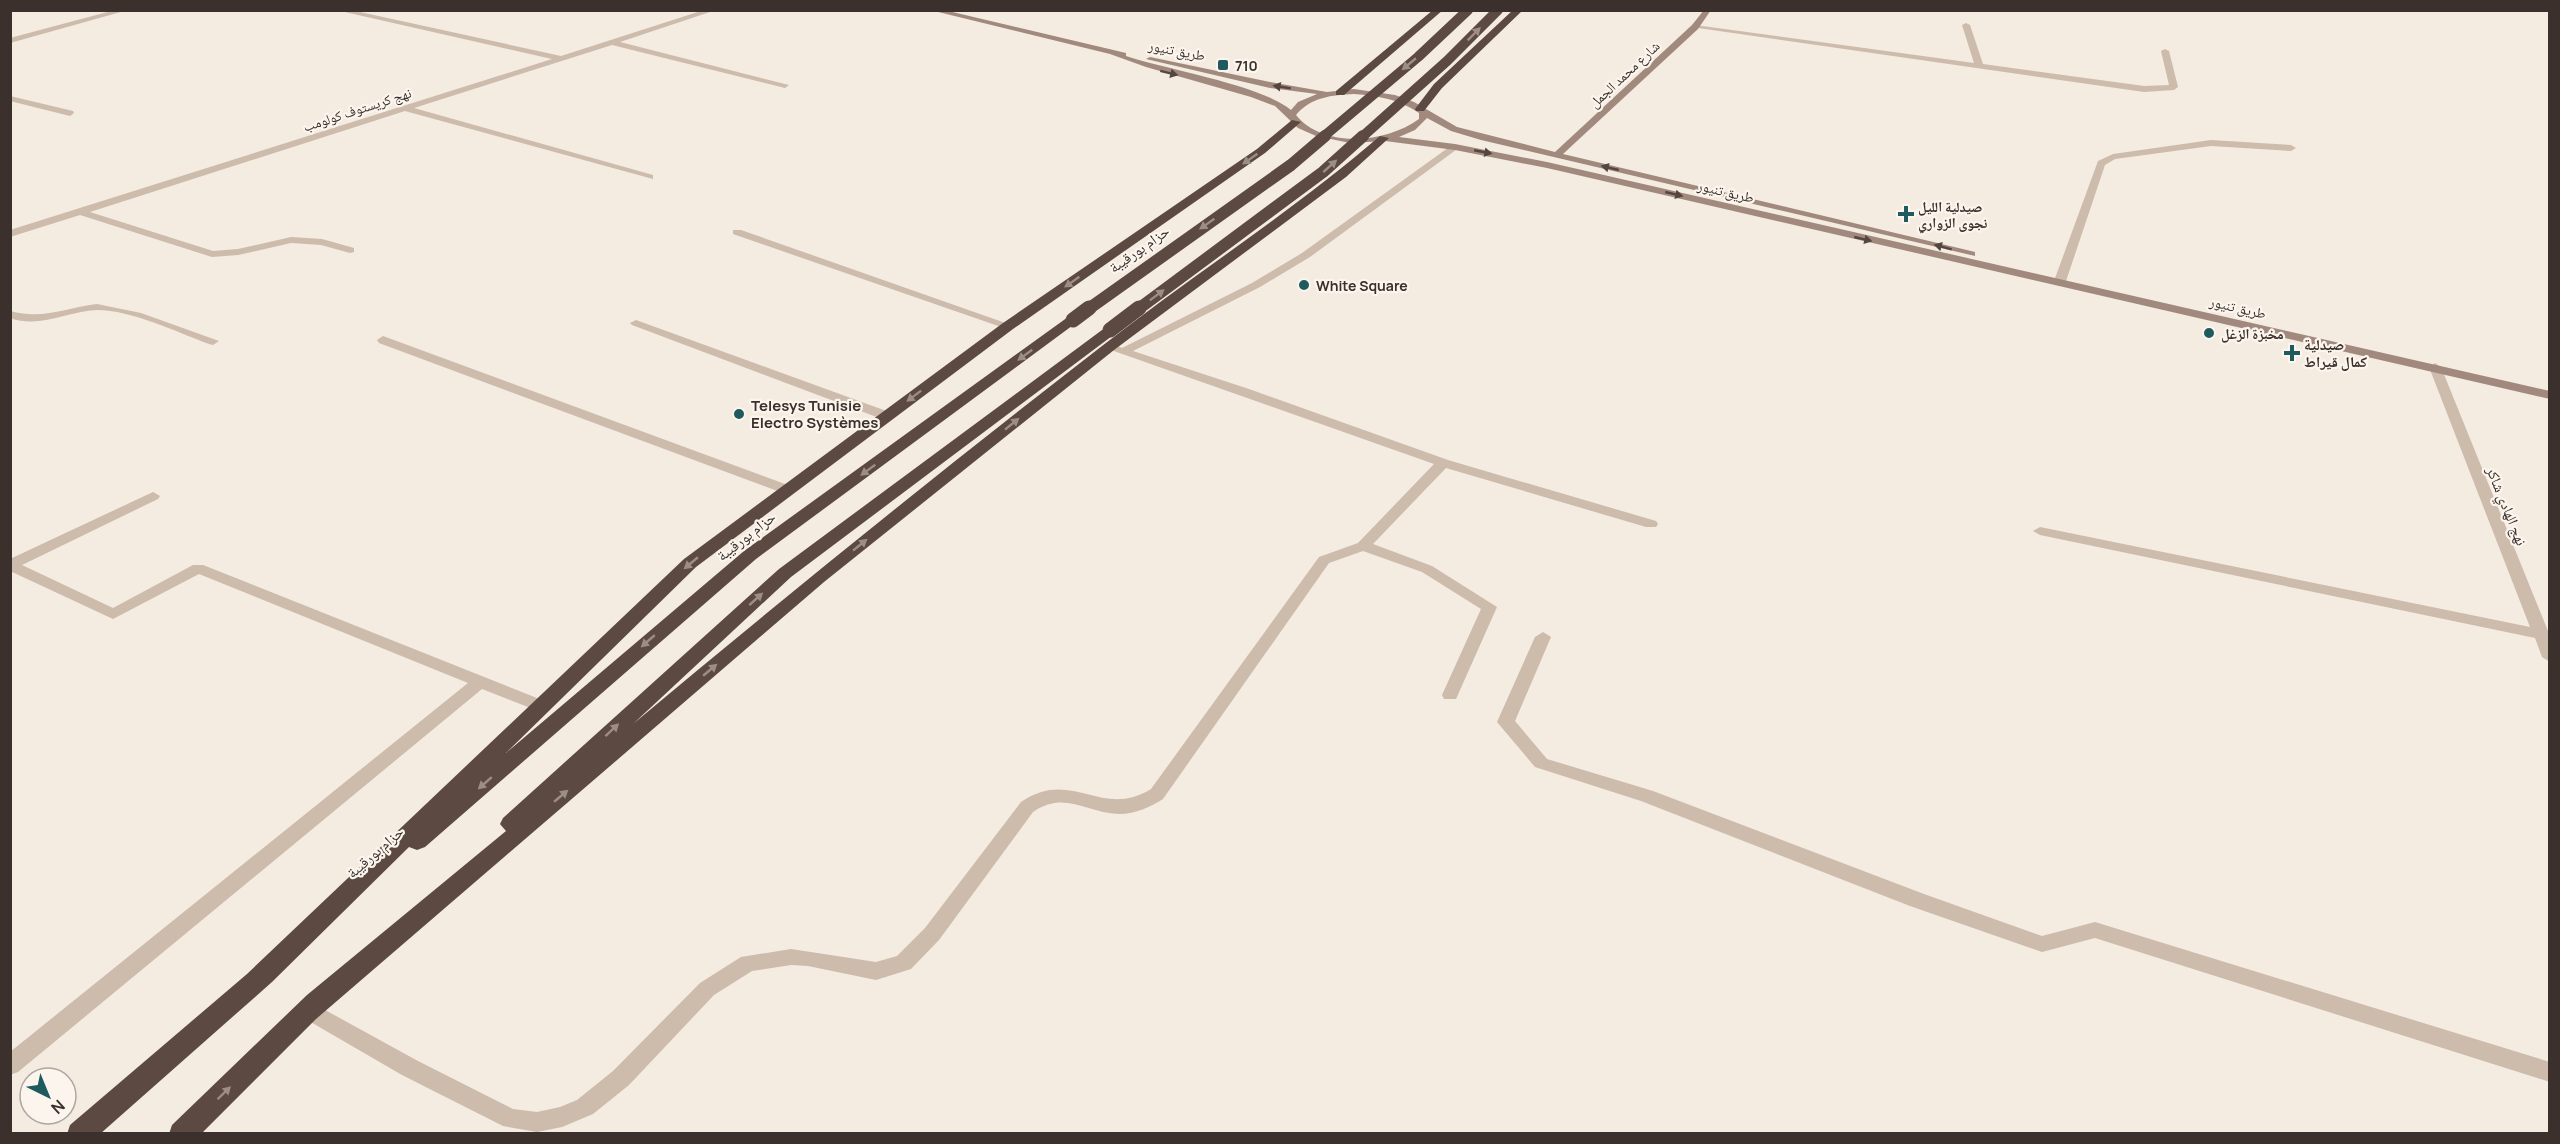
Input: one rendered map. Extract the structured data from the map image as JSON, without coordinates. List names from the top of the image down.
{
  "streets": {
    "highway": ["حزام بورقيبة"],
    "main road": ["طريق تنيور", "شارع محمد الجمل"],
    "street": ["نهج كريستوف كولومب", "نهج الهادي شاكر"]
  },
  "crossings": [
    ["طريق تنيور", "شارع محمد الجمل"],
    ["طريق تنيور", "نهج الهادي شاكر"]
  ],
  "places": {
    "transit": ["710"],
    "health": ["صيدلية الليل نجوى الزواري", "صيدلية كمال قيراط"],
    "other": ["White Square", "مخبزة الزغل", "Telesys Tunisie Electro Systèmes"]
  },
  "north": "bottom right"
}
